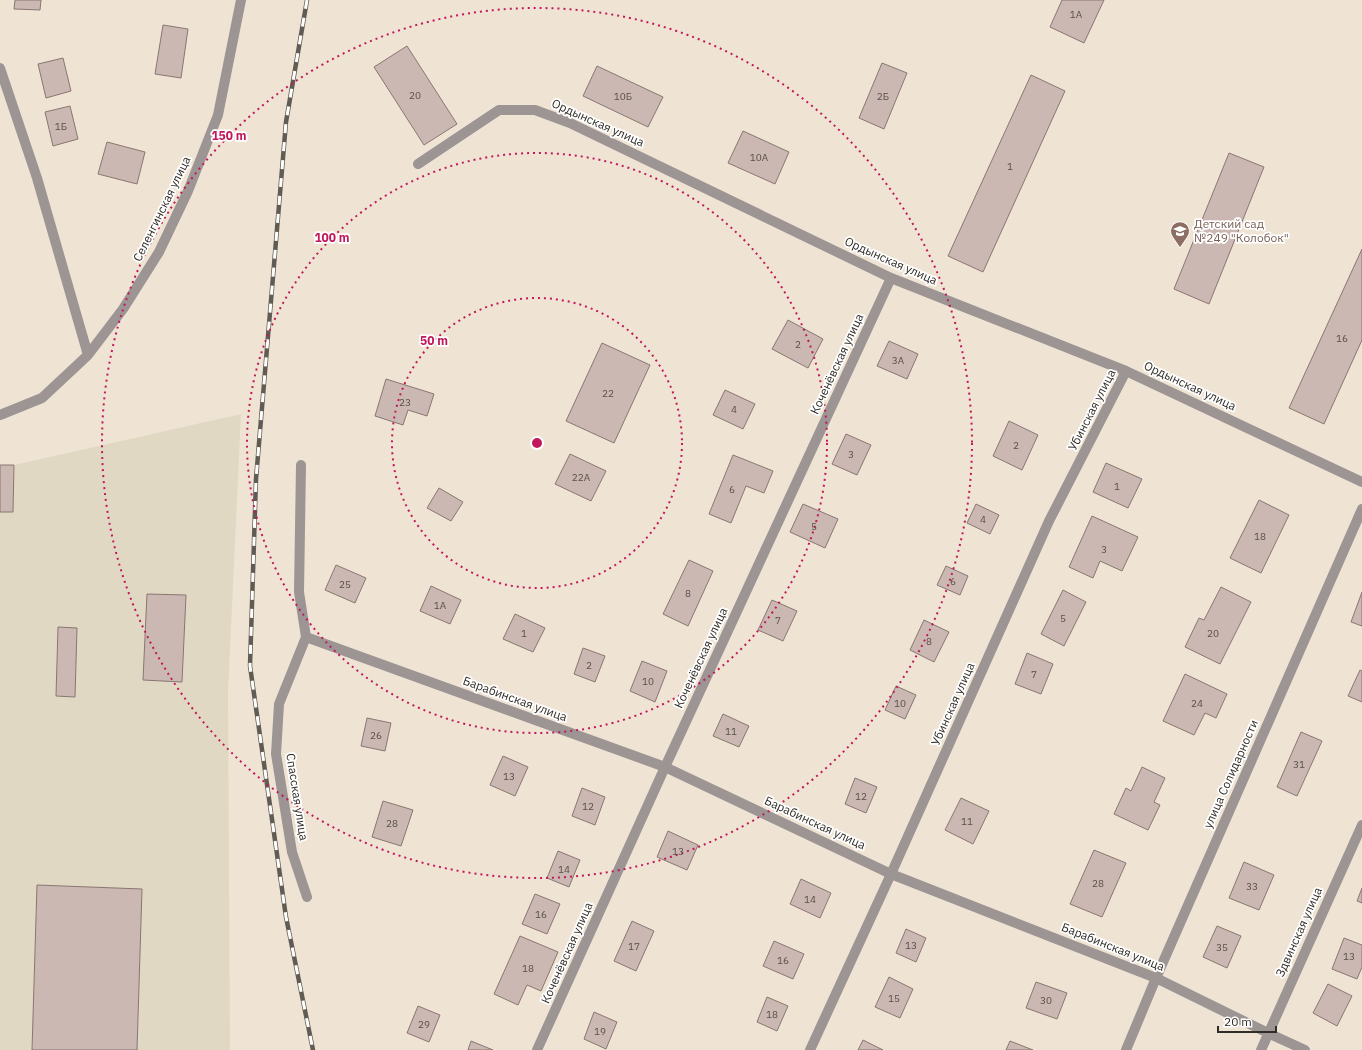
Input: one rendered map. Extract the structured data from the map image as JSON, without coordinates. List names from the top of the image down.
{
  "streets": {
    "street": [
      "Ордынская улица",
      "Селенгинская улица",
      "Коченёвская улица",
      "Убинская улица",
      "Барабинская улица",
      "улица Солидарности",
      "Спасская улица",
      "Здвинская улица"
    ]
  },
  "crossings": [
    ["Ордынская улица", "Коченёвская улица"],
    ["Ордынская улица", "Убинская улица"],
    ["Коченёвская улица", "Барабинская улица"],
    ["Убинская улица", "Барабинская улица"],
    ["Барабинская улица", "улица Солидарности"],
    ["Барабинская улица", "Спасская улица"],
    ["Барабинская улица", "Здвинская улица"]
  ],
  "places": {
    "school or university": ["Детский сад №249 \"Колобок\""]
  },
  "house_numbers": [
    "1А",
    "20",
    "10Б",
    "2Б",
    "1Б",
    "10А",
    "1",
    "16",
    "2",
    "3А",
    "22",
    "23",
    "4",
    "2",
    "3",
    "22А",
    "1",
    "6",
    "4",
    "5",
    "18",
    "3",
    "6",
    "25",
    "8",
    "1А",
    "5",
    "7",
    "1",
    "20",
    "8",
    "2",
    "7",
    "10",
    "10",
    "24",
    "11",
    "26",
    "31",
    "13",
    "12",
    "12",
    "11",
    "28",
    "13",
    "14",
    "28",
    "33",
    "14",
    "16",
    "13",
    "17",
    "35",
    "13",
    "16",
    "18",
    "15",
    "30",
    "18",
    "29",
    "19"
  ],
  "scale_bar": "20 m",
  "rings": ["150 m", "100 m", "50 m"]
}
